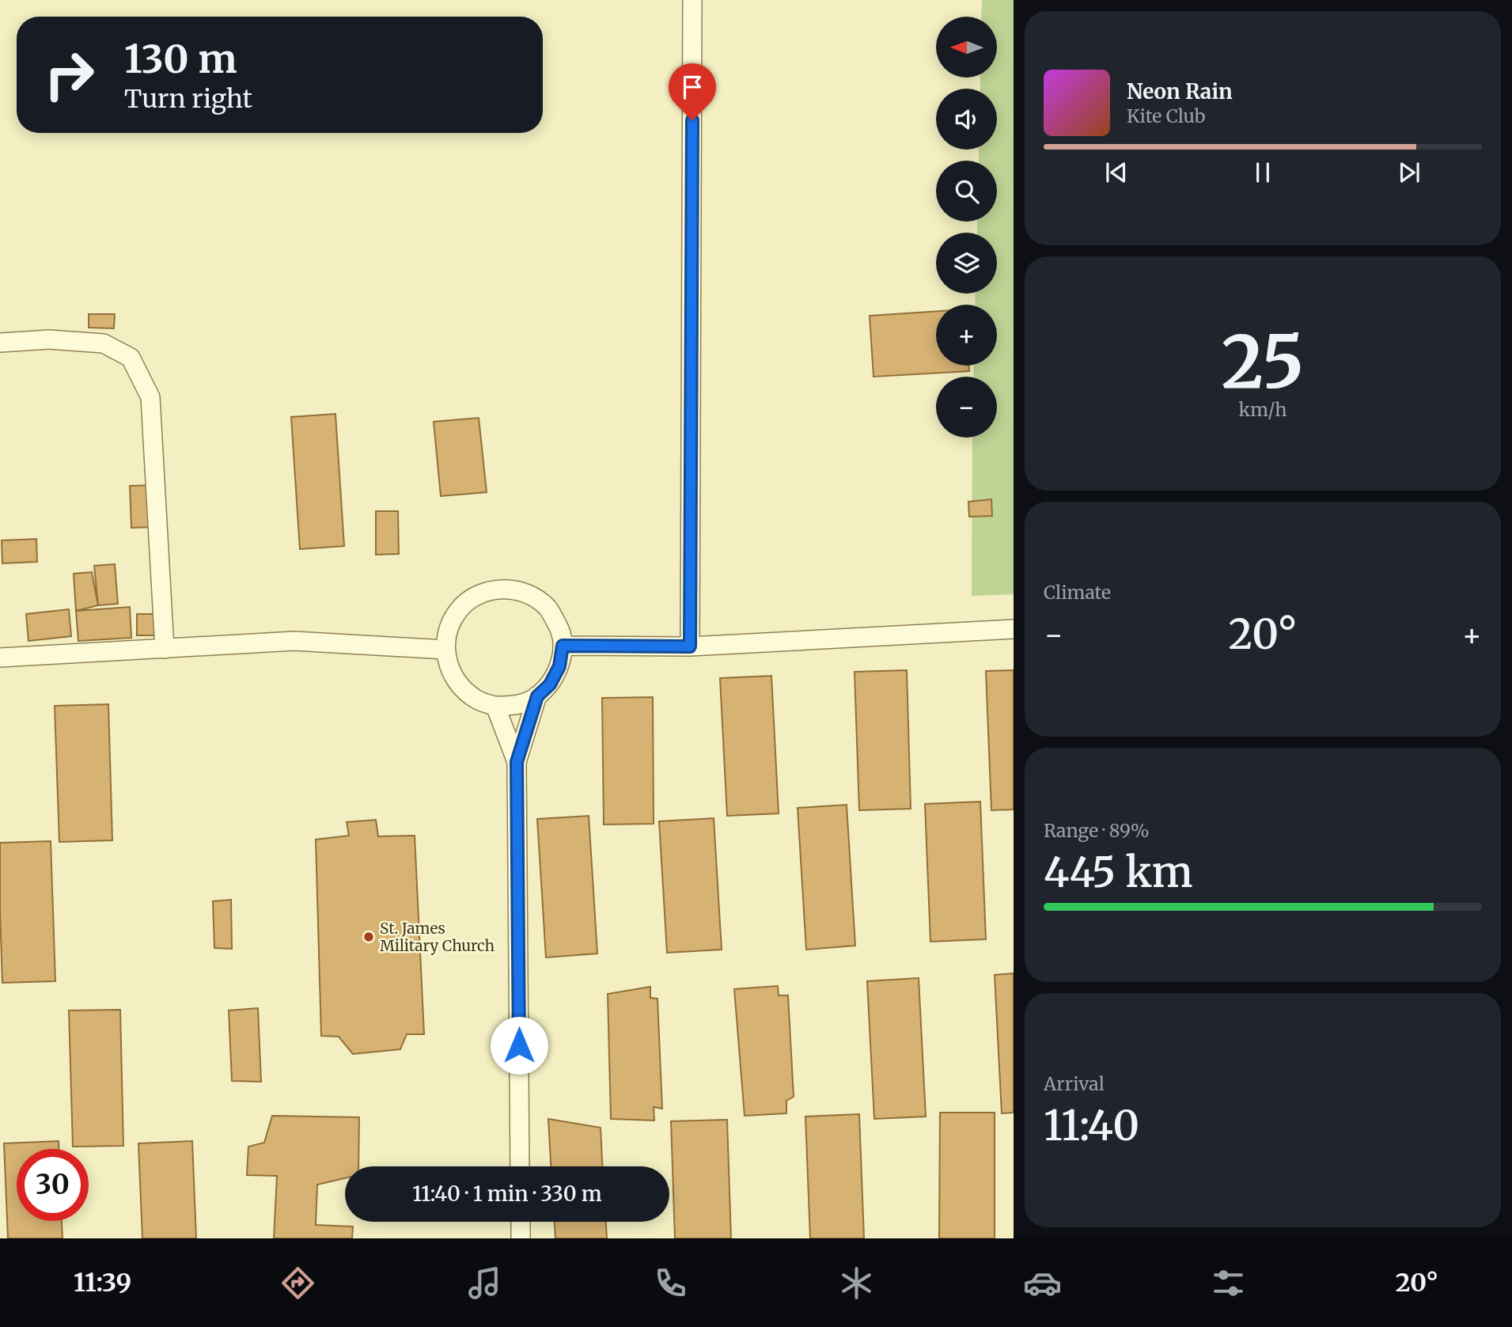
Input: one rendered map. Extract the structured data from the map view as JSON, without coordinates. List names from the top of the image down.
{
  "places": ["St. James Military Church"],
  "north": "left",
  "page": {
    "map_buttons": ["+", "−"],
    "turn": ["130 m", "Turn right"],
    "song": ["Neon Rain", "Kite Club"],
    "tile": [
      ["25", "km/h"],
      "Climate",
      ["Range · 89%", "445 km"],
      ["Arrival", "11:40"]
    ],
    "heat": ["−", "20°", "+"],
    "limit": "30",
    "trip": "11:40 · 1 min · 330 m",
    "tabs": ["11:39", "20°"]
  }
}
